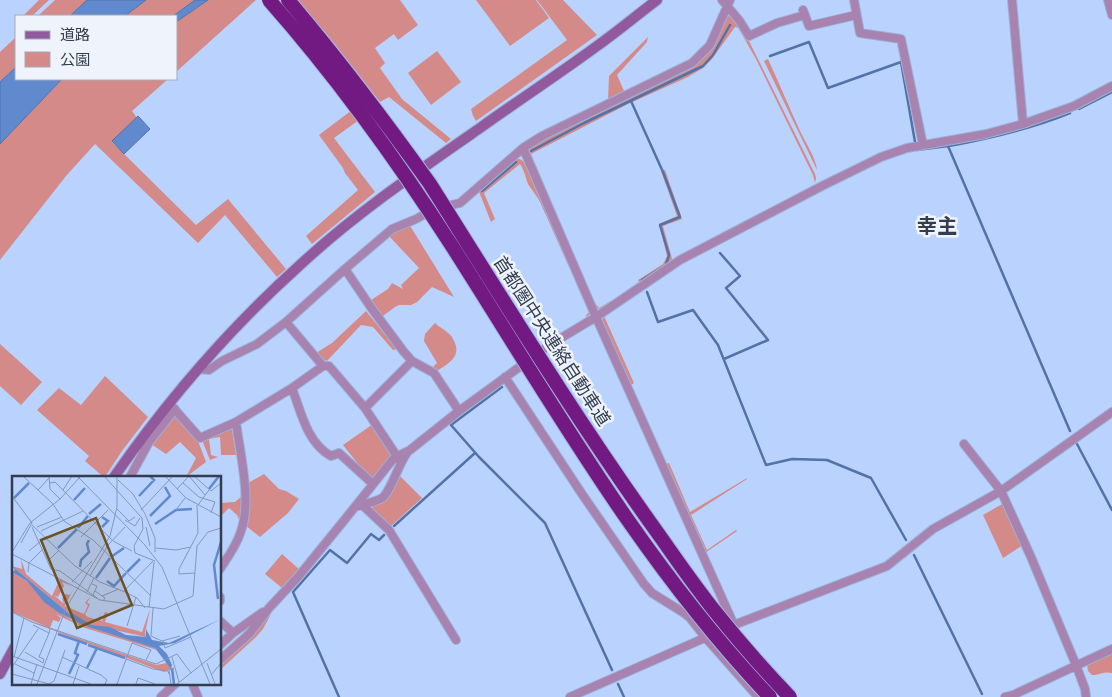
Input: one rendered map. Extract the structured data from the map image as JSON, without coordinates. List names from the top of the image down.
{
  "streets": {
    "highway": ["首都圏中央連絡自動車道"]
  },
  "districts": ["幸主"],
  "legend": ["道路", "公園"]
}
